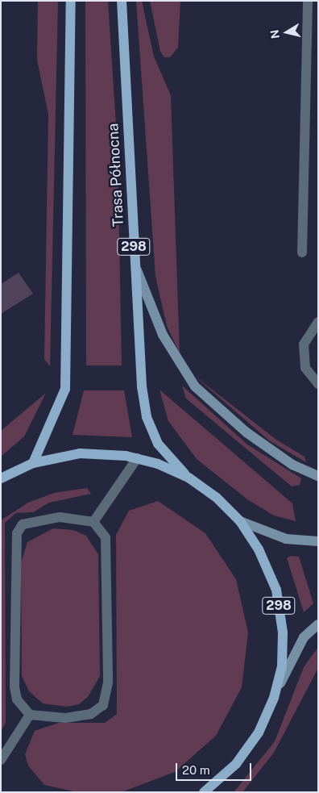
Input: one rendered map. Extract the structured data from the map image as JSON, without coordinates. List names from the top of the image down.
{
  "streets": {
    "main road": ["Trasa Północna", "298"]
  },
  "crossings": [
    ["Trasa Północna", "298"]
  ],
  "scale_bar": "20 m",
  "north": "left"
}
